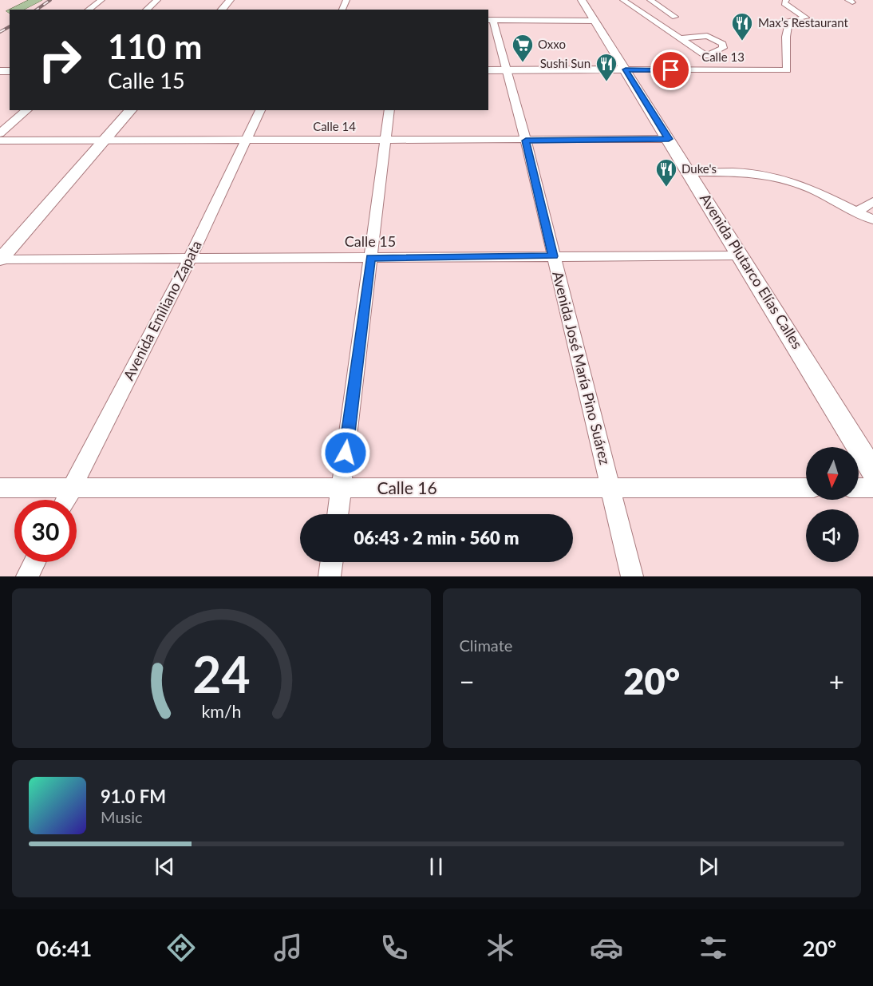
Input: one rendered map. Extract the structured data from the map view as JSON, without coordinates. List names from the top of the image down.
{
  "streets": {
    "street": [
      "Calle 13",
      "Calle 14",
      "Calle 15",
      "Avenida Plutarco Elías Calles",
      "Avenida Emiliano Zapata",
      "Avenida José María Pino Suárez",
      "Calle 16"
    ]
  },
  "crossings": [
    ["Calle 13", "Avenida Plutarco Elías Calles"],
    ["Calle 13", "Avenida José María Pino Suárez"],
    ["Calle 14", "Avenida Plutarco Elías Calles"],
    ["Calle 14", "Avenida Emiliano Zapata"],
    ["Calle 14", "Avenida José María Pino Suárez"],
    ["Calle 15", "Avenida Plutarco Elías Calles"],
    ["Calle 15", "Avenida Emiliano Zapata"],
    ["Calle 15", "Avenida José María Pino Suárez"],
    ["Avenida Emiliano Zapata", "Calle 16"],
    ["Avenida José María Pino Suárez", "Calle 16"]
  ],
  "places": {
    "restaurant": ["Max’s Restaurant", "Sushi Sun", "Duke's"],
    "supermarket": ["Oxxo"]
  },
  "north": "bottom",
  "page": {
    "turn": ["110 m", "Calle 15"],
    "limit": "30",
    "trip": "06:43 · 2 min · 560 m",
    "tile": "Climate",
    "heat": ["−", "20°", "+"],
    "song": ["91.0 FM", "Music"],
    "tabs": ["06:41", "20°"],
    "gauge": ["24", "km/h"]
  }
}
